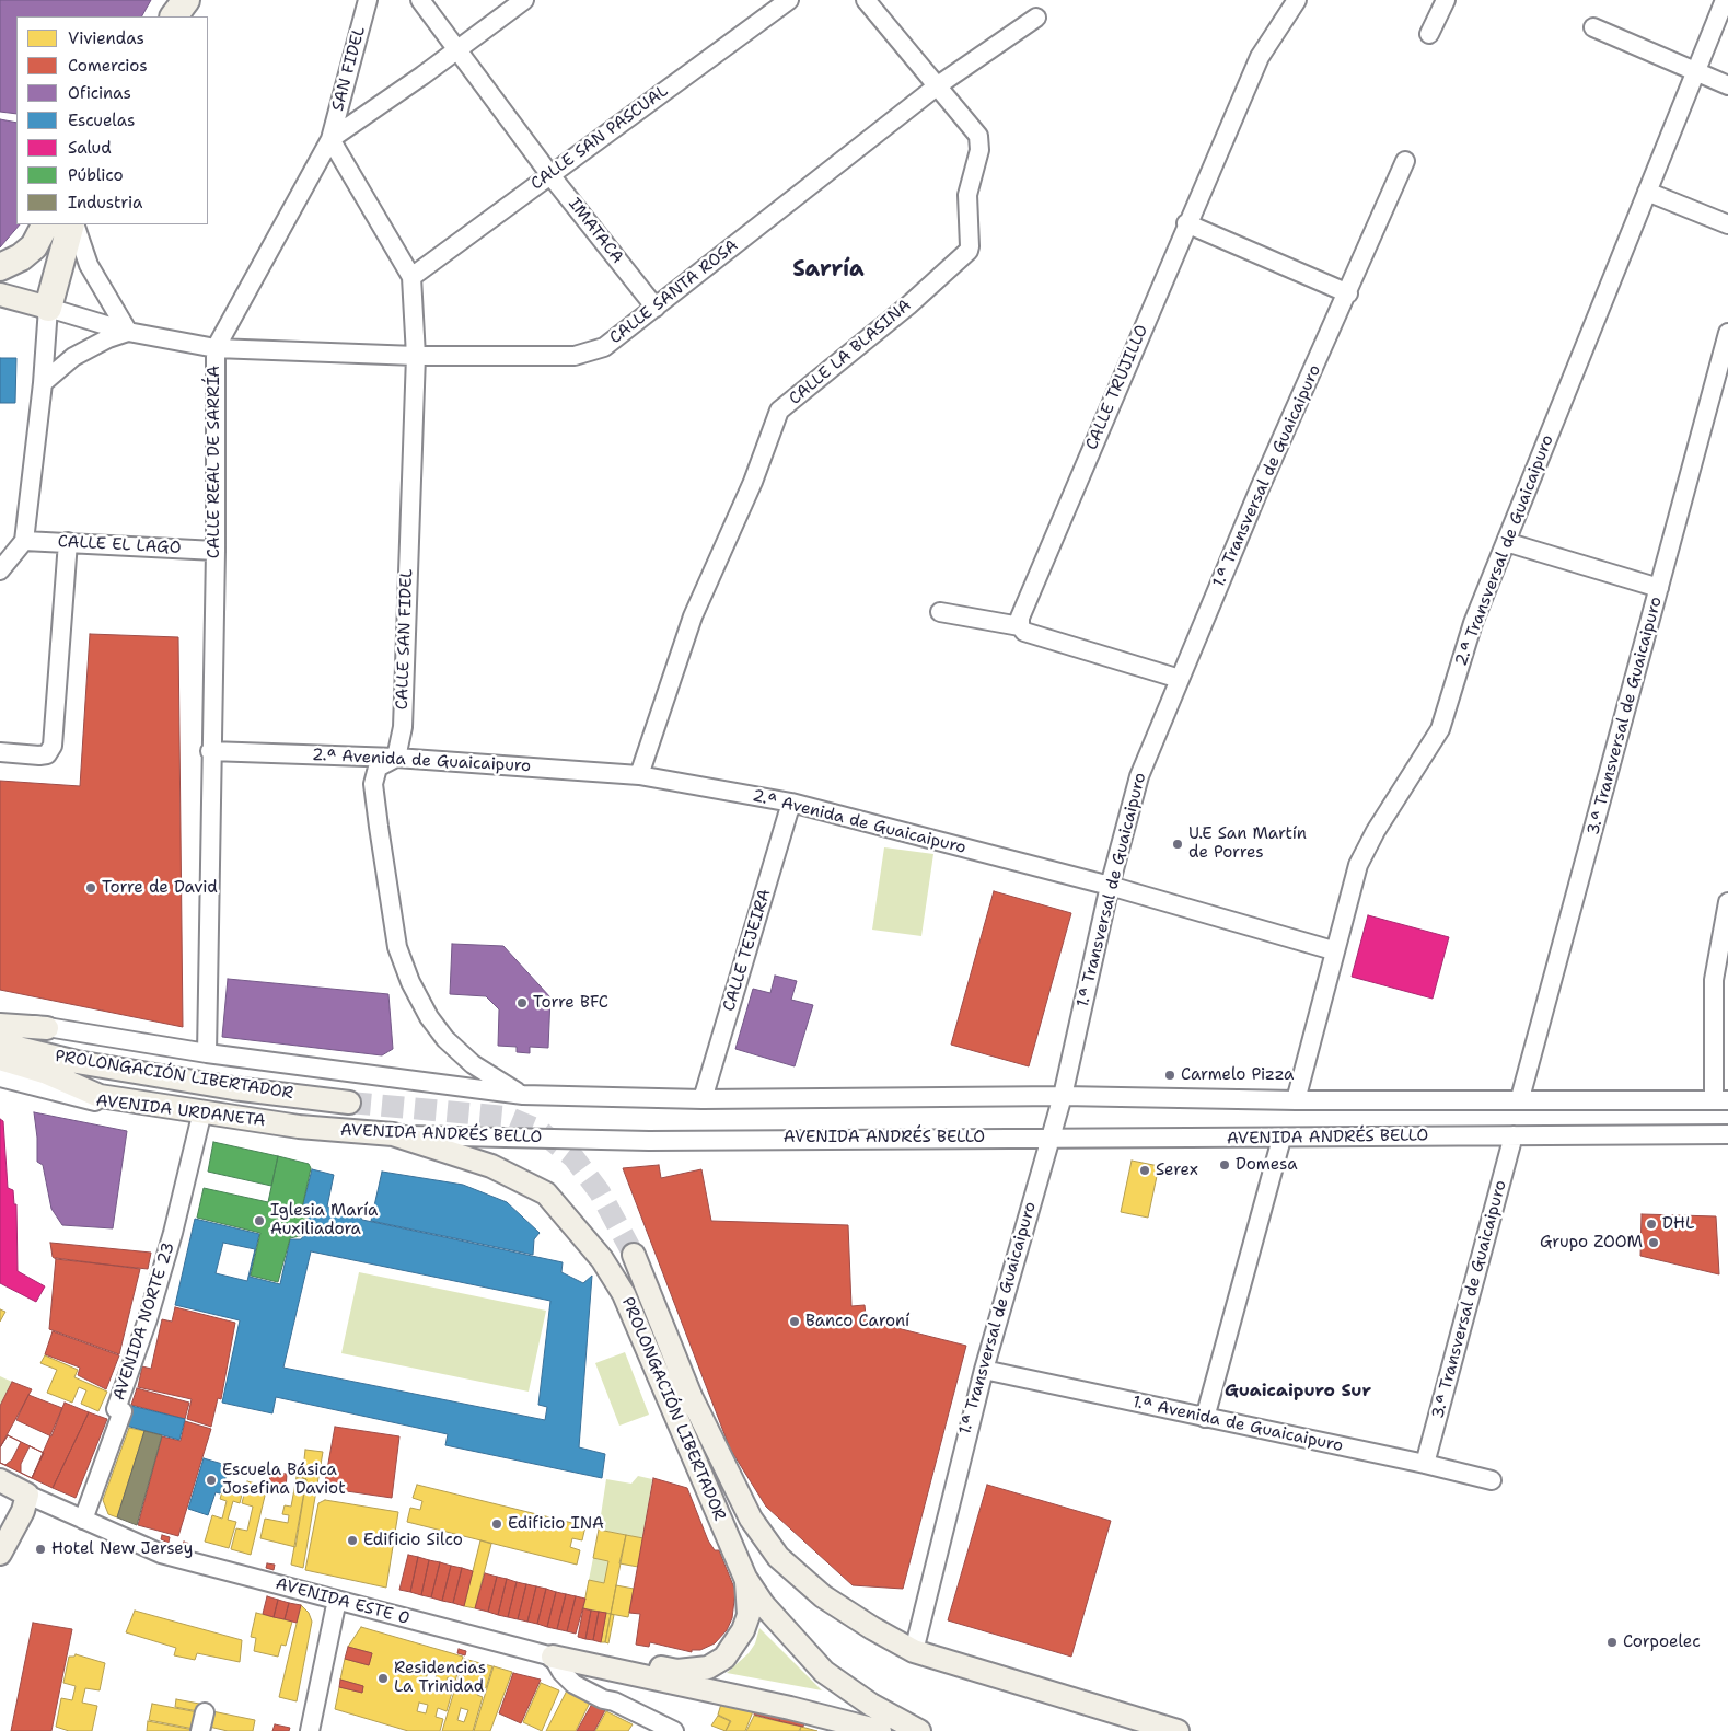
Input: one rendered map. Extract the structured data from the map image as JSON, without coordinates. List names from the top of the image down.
{
  "streets": {
    "main road": ["PROLONGACIÓN LIBERTADOR", "AVENIDA ANDRÉS BELLO", "AVENIDA ESTE 0"],
    "street": [
      "SAN FIDEL",
      "CALLE SAN PASCUAL",
      "IMATACA",
      "CALLE SANTA ROSA",
      "CALLE LA BLASINA",
      "CALLE TRUJILLO",
      "CALLE REAL DE SARRÍA",
      "1.ª Transversal de Guaicaipuro",
      "CALLE EL LAGO",
      "2.ª Transversal de Guaicaipuro",
      "CALLE SAN FIDEL",
      "3.ª Transversal de Guaicaipuro",
      "2.ª Avenida de Guaicaipuro",
      "CALLE TEJEIRA",
      "AVENIDA URDANETA",
      "AVENIDA NORTE 23",
      "1.ª Avenida de Guaicaipuro"
    ]
  },
  "crossings": [
    ["SAN FIDEL", "CALLE REAL DE SARRÍA"],
    ["SAN FIDEL", "CALLE SAN FIDEL"],
    ["CALLE SAN PASCUAL", "IMATACA"],
    ["CALLE SAN PASCUAL", "CALLE SAN FIDEL"],
    ["IMATACA", "CALLE SANTA ROSA"],
    ["IMATACA", "CALLE REAL DE SARRÍA"],
    ["CALLE SANTA ROSA", "CALLE LA BLASINA"],
    ["CALLE SANTA ROSA", "CALLE REAL DE SARRÍA"],
    ["CALLE SANTA ROSA", "CALLE SAN FIDEL"],
    ["CALLE LA BLASINA", "2.ª Avenida de Guaicaipuro"],
    ["CALLE REAL DE SARRÍA", "CALLE EL LAGO"],
    ["CALLE REAL DE SARRÍA", "CALLE SAN FIDEL"],
    ["CALLE REAL DE SARRÍA", "2.ª Avenida de Guaicaipuro"],
    ["1.ª Transversal de Guaicaipuro", "2.ª Avenida de Guaicaipuro"],
    ["1.ª Transversal de Guaicaipuro", "PROLONGACIÓN LIBERTADOR"],
    ["1.ª Transversal de Guaicaipuro", "AVENIDA ANDRÉS BELLO"],
    ["1.ª Transversal de Guaicaipuro", "1.ª Avenida de Guaicaipuro"],
    ["2.ª Transversal de Guaicaipuro", "2.ª Avenida de Guaicaipuro"],
    ["CALLE SAN FIDEL", "2.ª Avenida de Guaicaipuro"],
    ["3.ª Transversal de Guaicaipuro", "AVENIDA ANDRÉS BELLO"],
    ["3.ª Transversal de Guaicaipuro", "1.ª Avenida de Guaicaipuro"],
    ["2.ª Avenida de Guaicaipuro", "CALLE TEJEIRA"],
    ["PROLONGACIÓN LIBERTADOR", "AVENIDA ANDRÉS BELLO"],
    ["AVENIDA URDANETA", "AVENIDA ANDRÉS BELLO"],
    ["AVENIDA URDANETA", "AVENIDA NORTE 23"],
    ["AVENIDA NORTE 23", "AVENIDA ESTE 0"]
  ],
  "districts": ["Sarría", "Guaicaipuro Sur"],
  "places": [
    "U.E San Martín de Porres",
    "Torre de David",
    "Torre BFC",
    "Carmelo Pizza",
    "Domesa",
    "Serex",
    "Iglesia María Auxiliadora",
    "DHL",
    "Grupo ZOOM",
    "Banco Caroní",
    "Escuela Básica Josefina Daviot",
    "Edificio INA",
    "Edificio Silco",
    "Hotel New Jersey",
    "Corpoelec",
    "Residencias La Trinidad"
  ],
  "legend": [
    "Viviendas",
    "Comercios",
    "Oficinas",
    "Escuelas",
    "Salud",
    "Público",
    "Industria"
  ]
}
